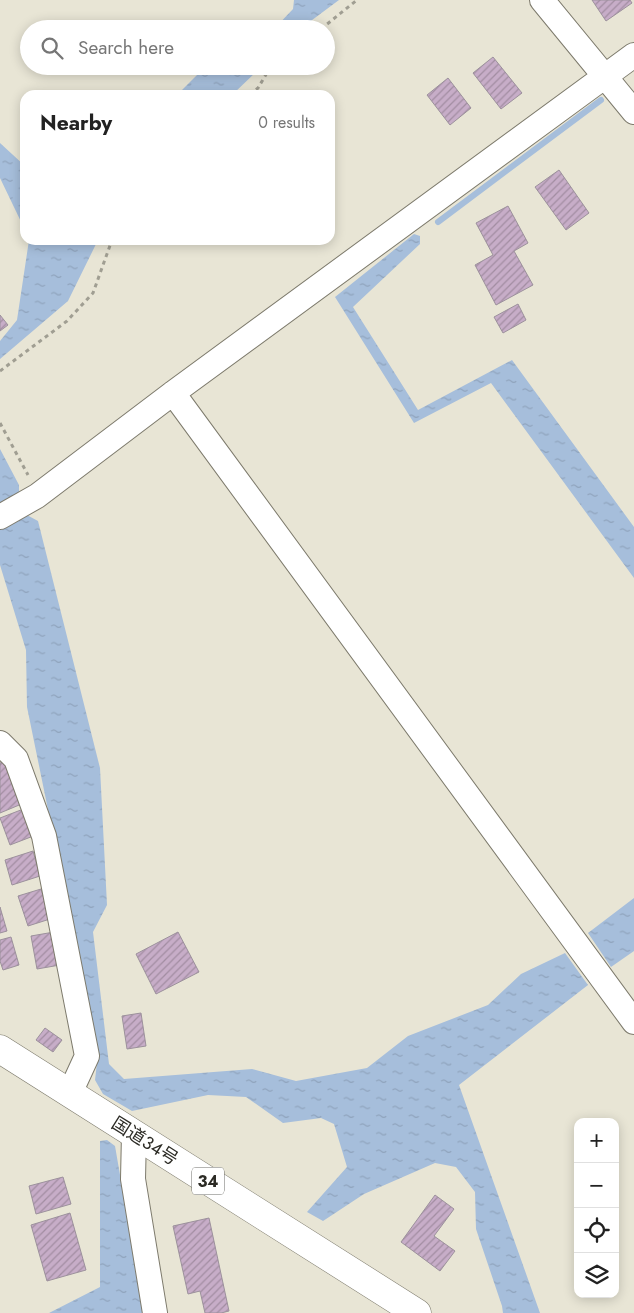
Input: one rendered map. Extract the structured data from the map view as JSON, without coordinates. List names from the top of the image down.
{
  "streets": {
    "highway": ["国道34号", "34"]
  },
  "page": {
    "search": "Search here",
    "heading": ["Nearby", "0 results"],
    "map_buttons": ["+", "−"]
  }
}
